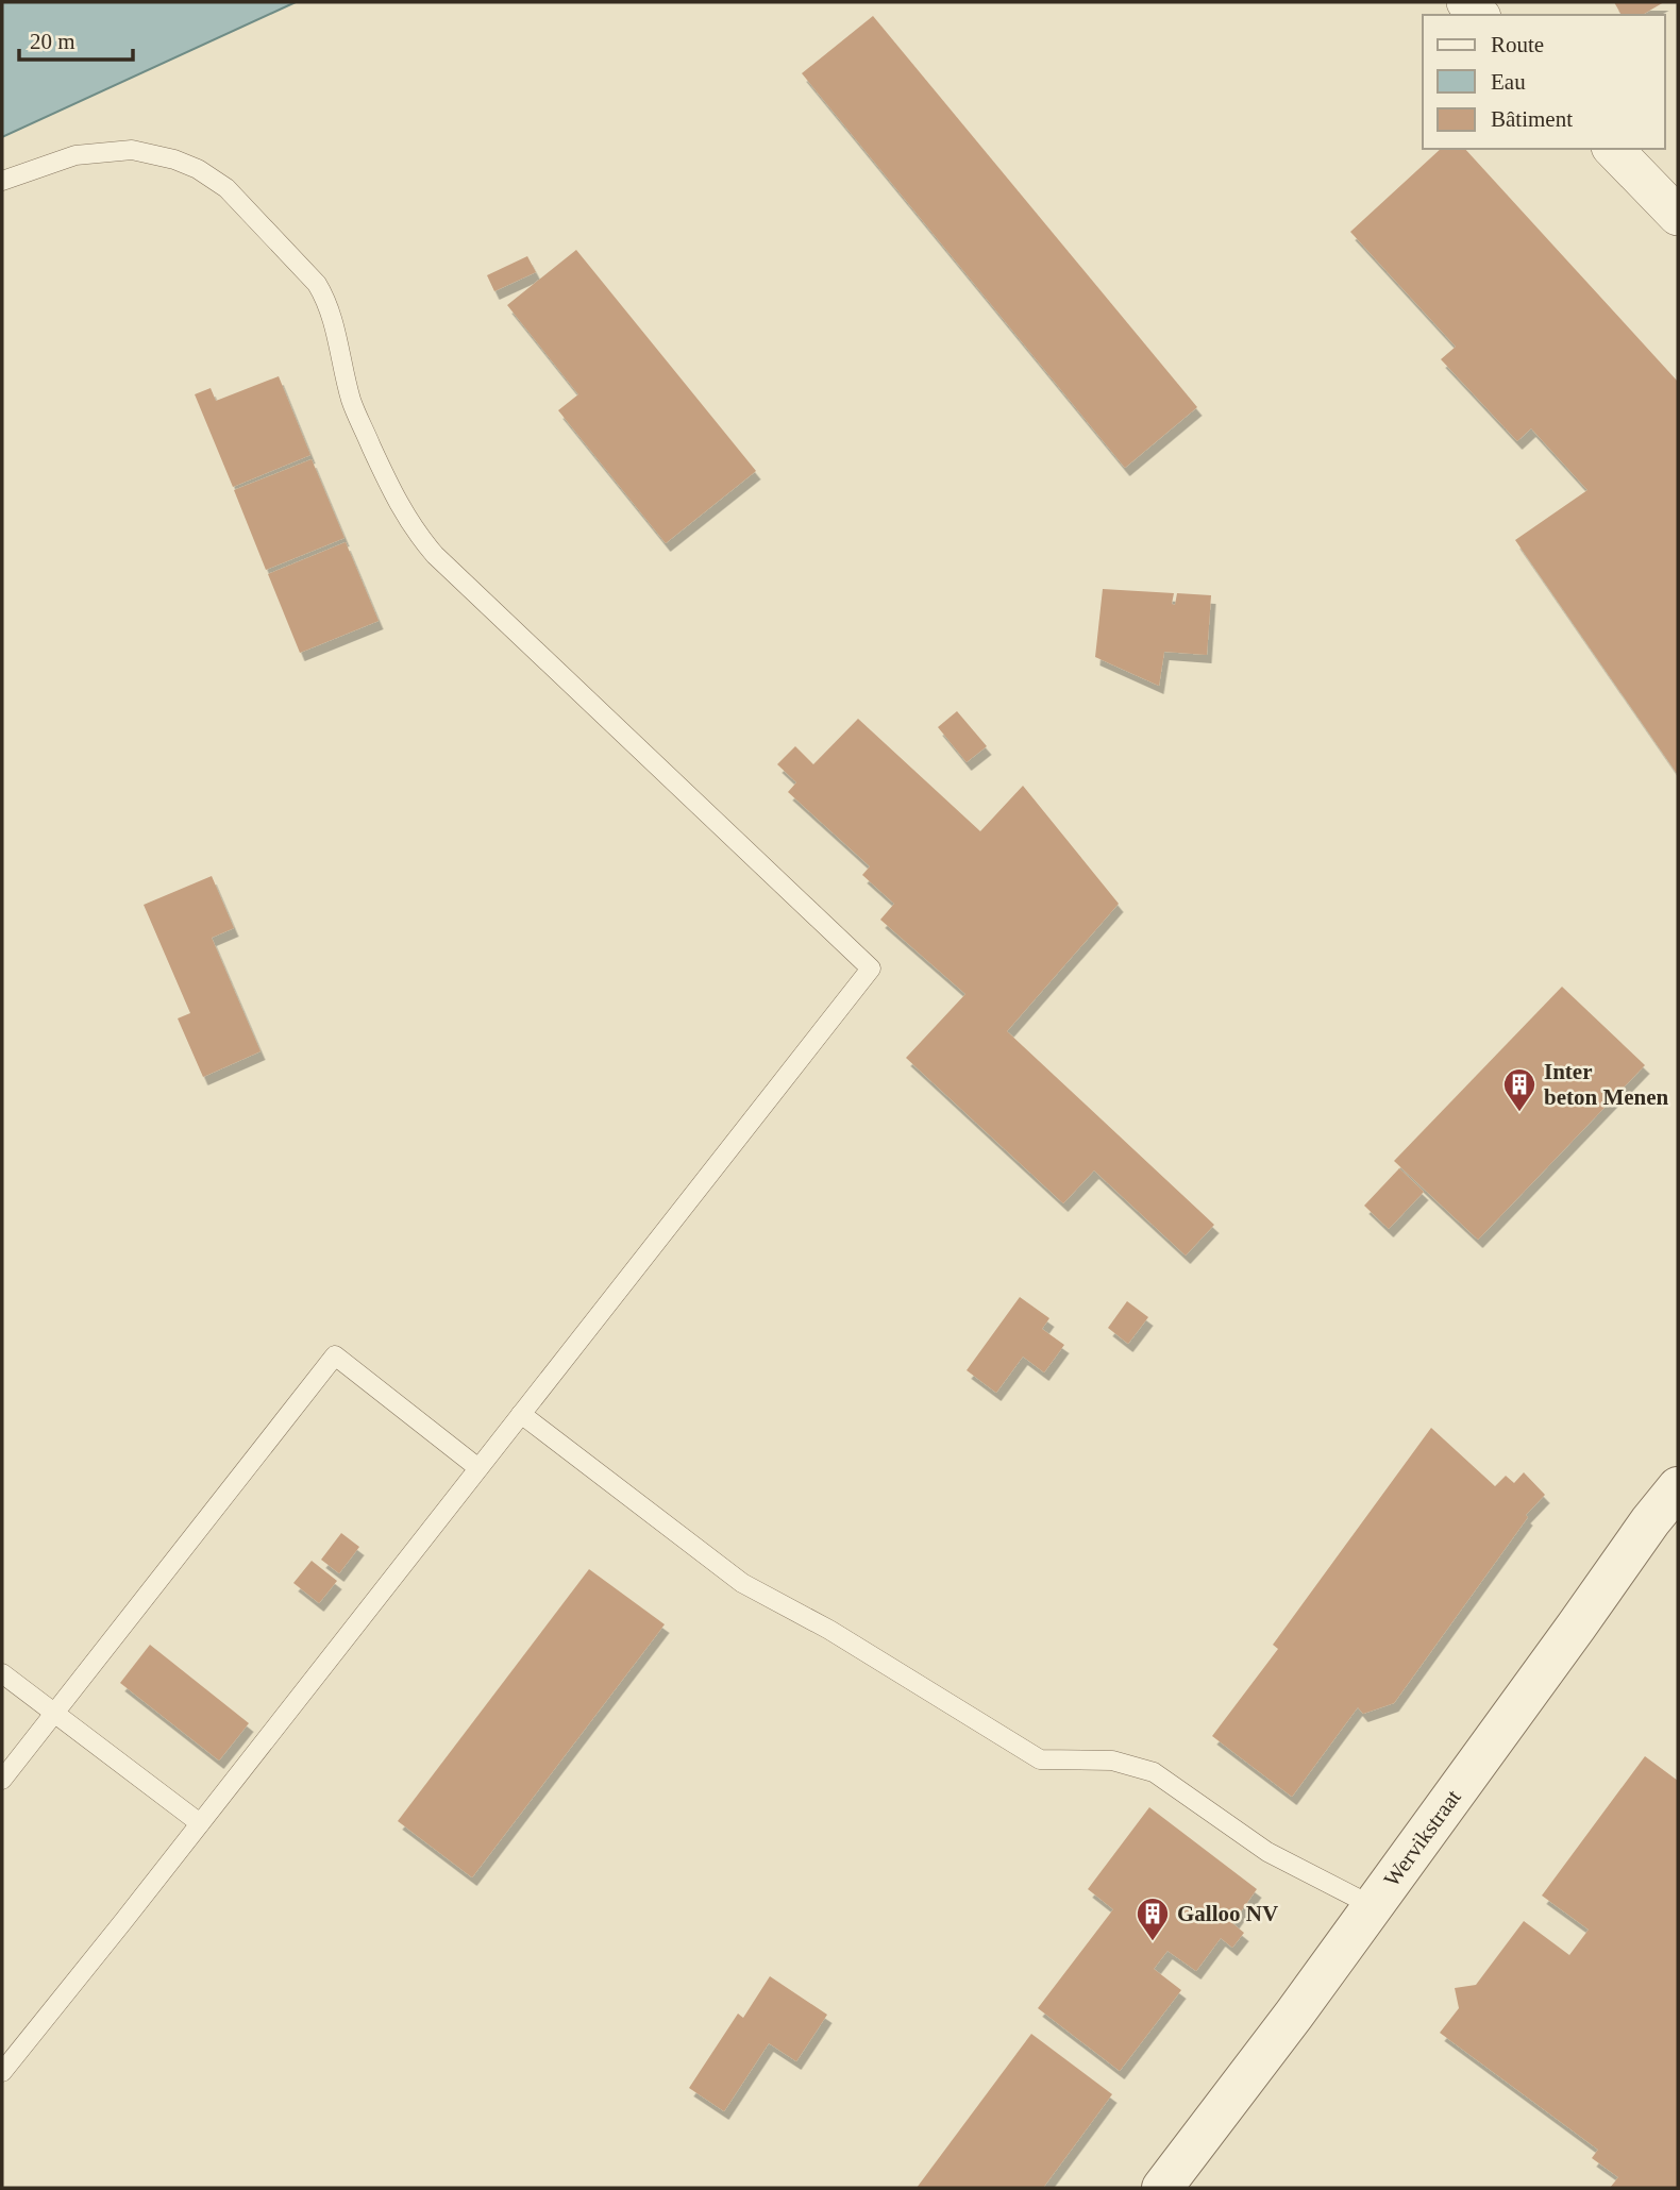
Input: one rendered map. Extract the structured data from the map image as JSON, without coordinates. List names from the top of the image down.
{
  "streets": {
    "street": ["Wervikstraat"]
  },
  "places": {
    "building": ["Inter beton Menen", "Galloo NV"]
  },
  "legend": ["Route", "Eau", "Bâtiment"],
  "scale_bar": "20 m"
}
